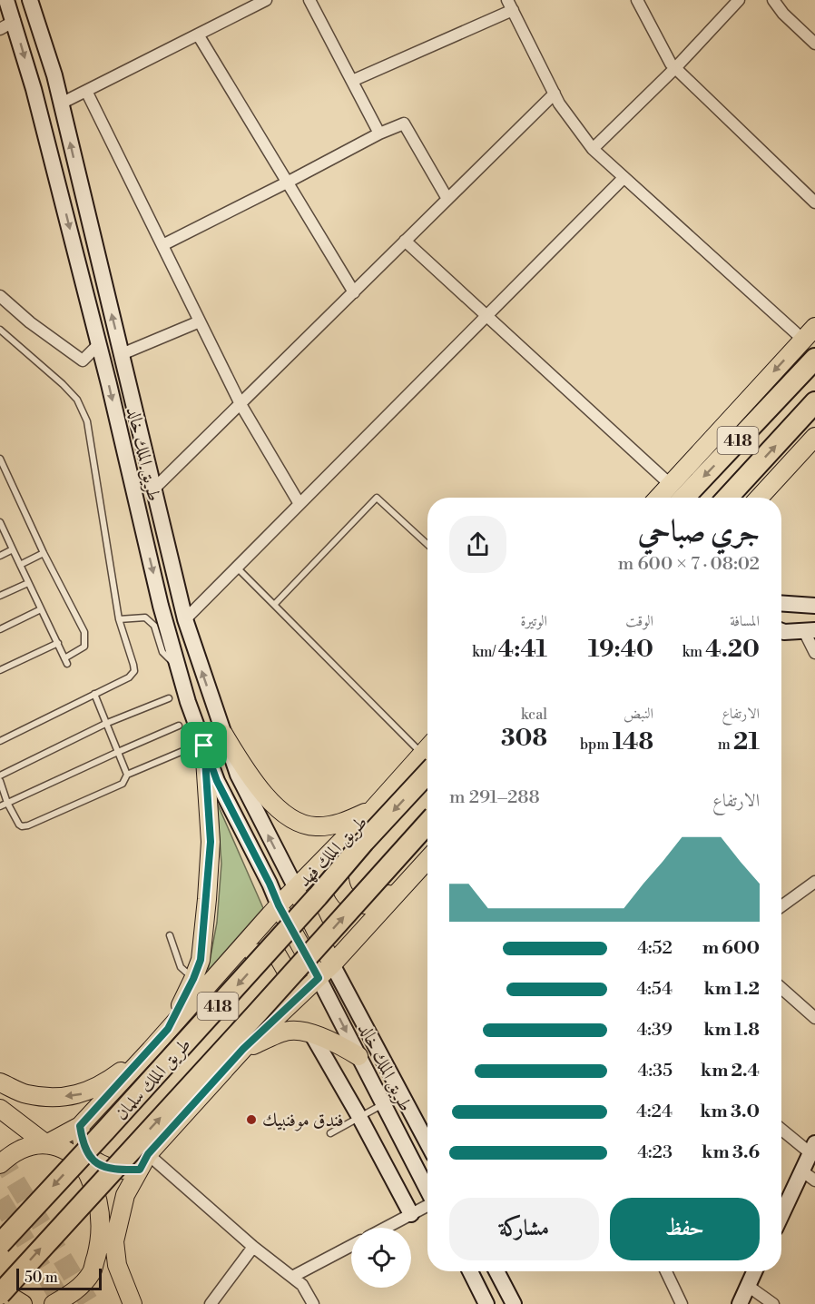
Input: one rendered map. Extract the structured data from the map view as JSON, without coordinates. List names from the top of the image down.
{
  "streets": {
    "highway": ["418", "طريق الملك سلمان"],
    "main road": ["طريق الملك خالد", "طريق الملك فهد"]
  },
  "crossings": [
    ["طريق الملك خالد", "طريق الملك فهد"]
  ],
  "places": ["فندق موفنبيك"],
  "scale_bar": "50 m",
  "page": {
    "heading": ["جري صباحي", "08:02 · 7 × 600 m"],
    "stats": [
      ["المسافة", "4.20 km"],
      ["الوقت", "19:40"],
      ["الوتيرة", "4:41 /km"],
      ["الارتفاع", "21 m"],
      ["النبض", "148 bpm"],
      ["kcal", "308"]
    ],
    "chart": ["الارتفاع", "288–291 m"],
    "list": [
      {
        "name": "600 m",
        "note": "4:52"
      },
      {
        "name": "1.2 km",
        "note": "4:54"
      },
      {
        "name": "1.8 km",
        "note": "4:39"
      },
      {
        "name": "2.4 km",
        "note": "4:35"
      },
      {
        "name": "3.0 km",
        "note": "4:24"
      },
      {
        "name": "3.6 km",
        "note": "4:23"
      }
    ],
    "buttons": ["حفظ", "مشاركة"],
    "scale": "50 m"
  }
}
